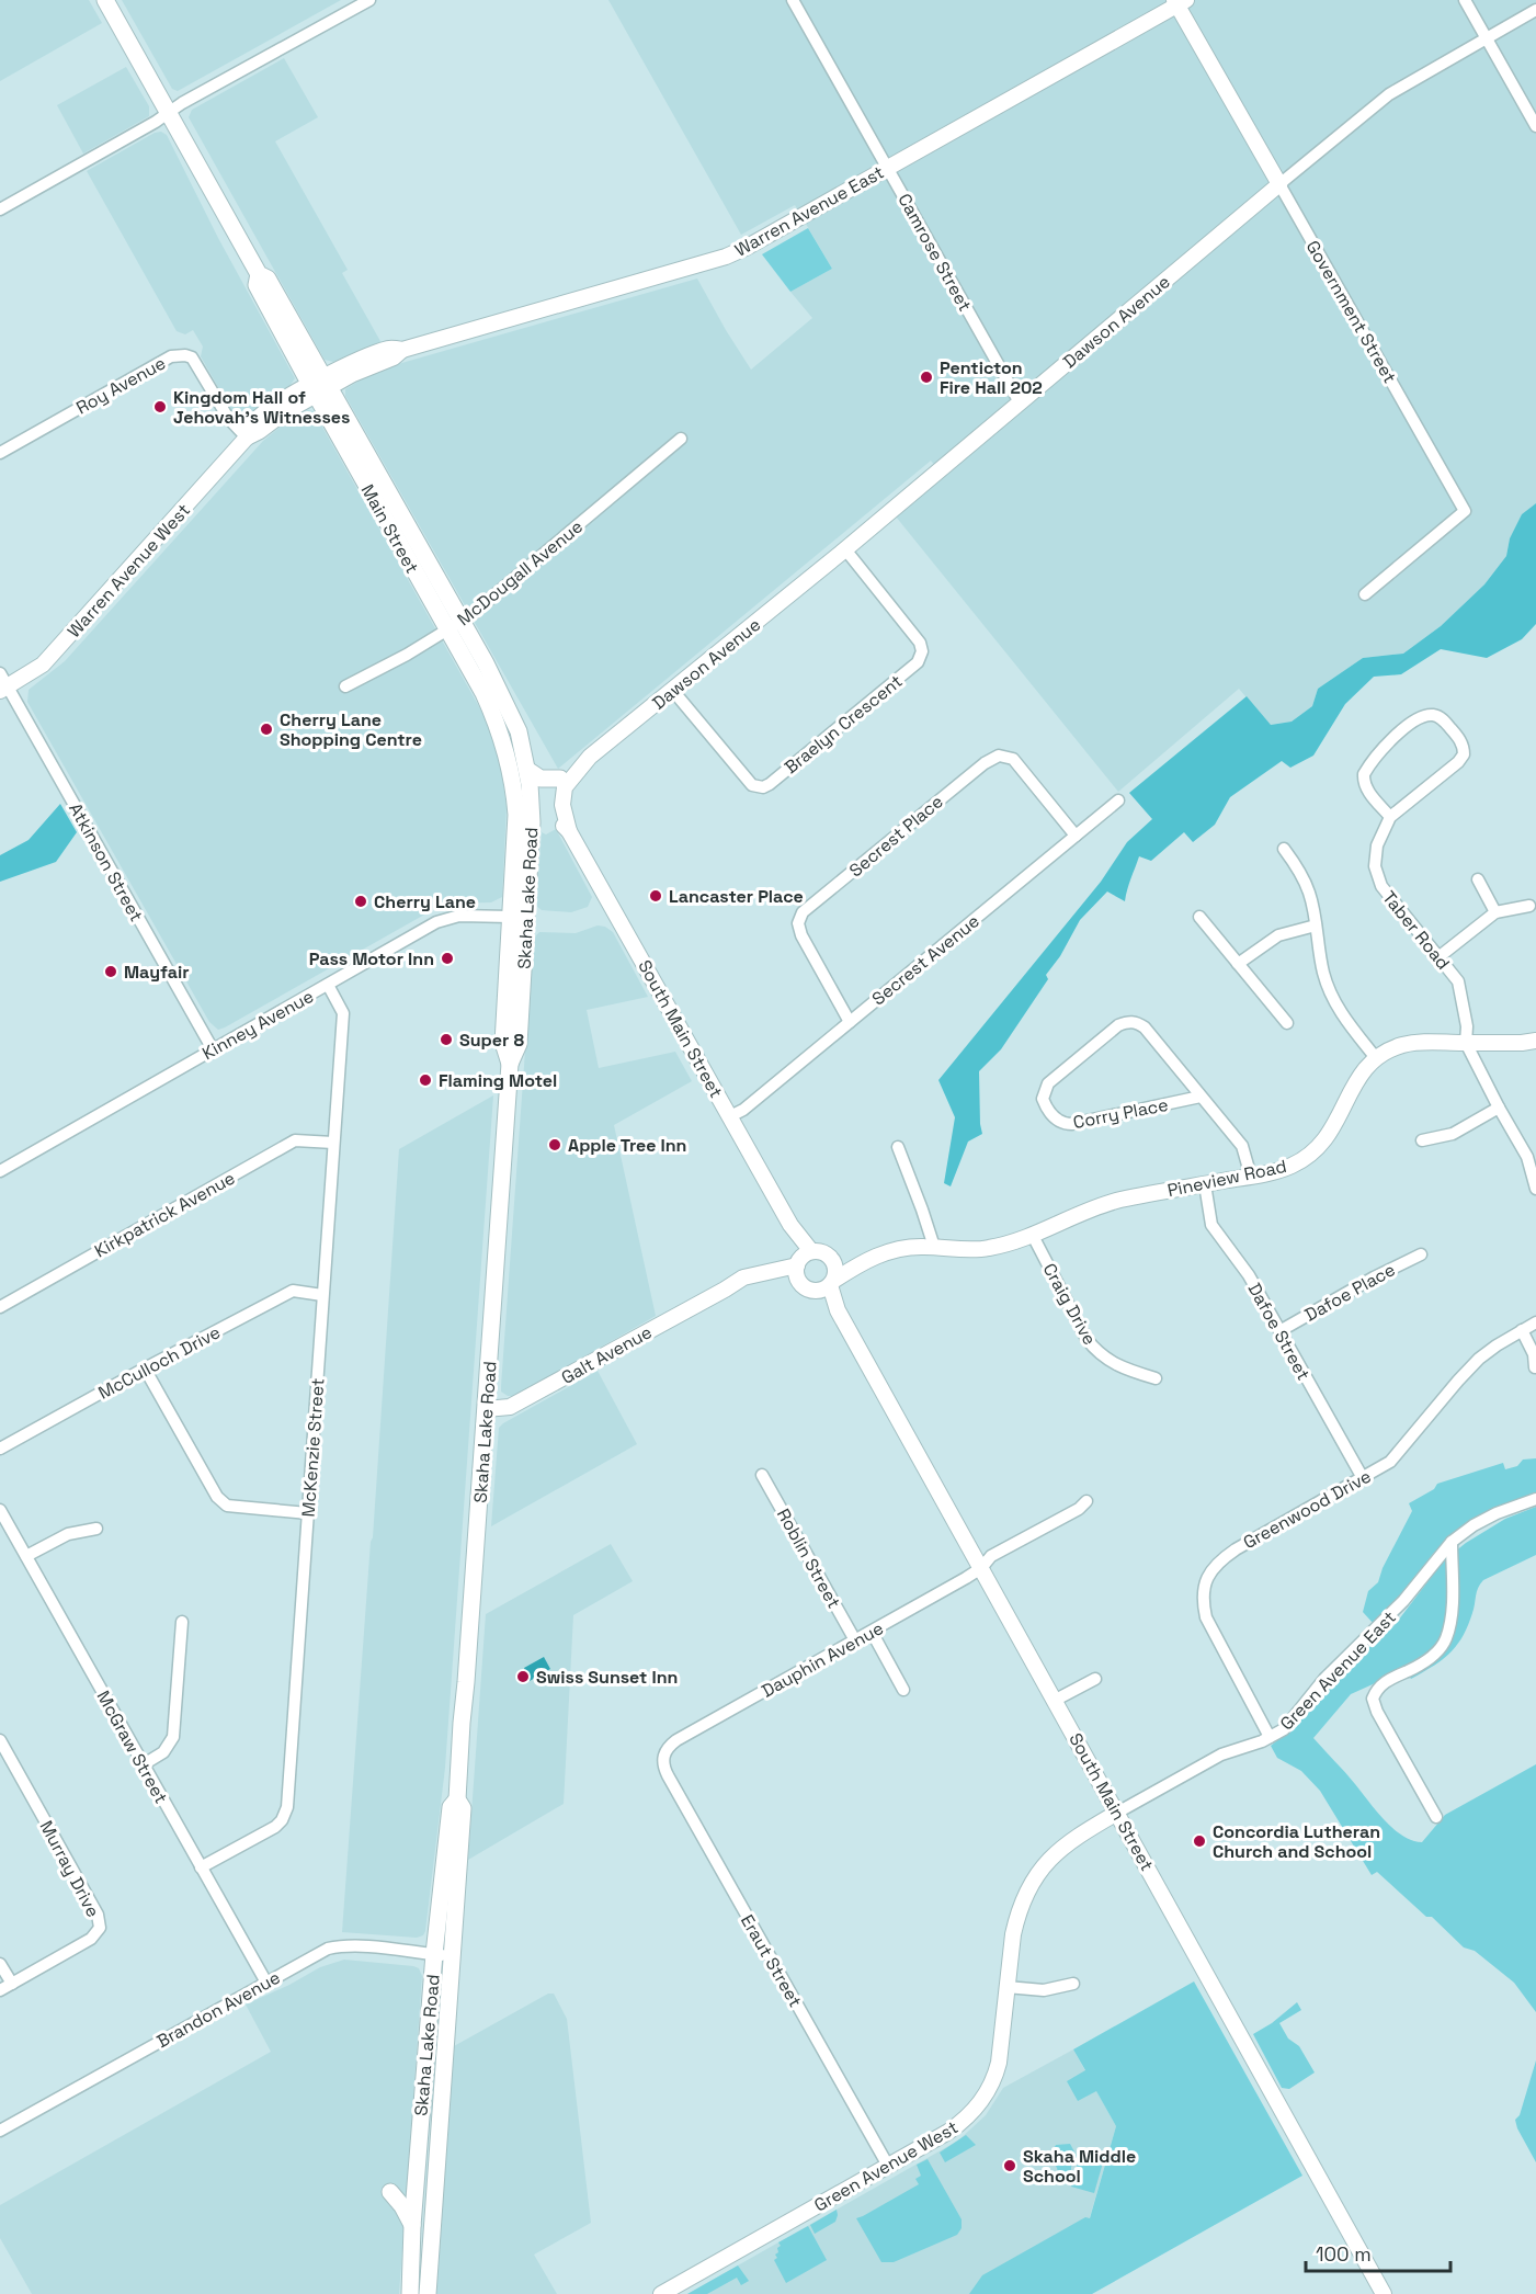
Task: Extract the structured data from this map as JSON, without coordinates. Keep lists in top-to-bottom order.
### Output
{
  "streets": {
    "main road": ["Main Street", "Skaha Lake Road"],
    "street": [
      "Warren Avenue East",
      "Camrose Street",
      "Government Street",
      "Dawson Avenue",
      "Roy Avenue",
      "Warren Avenue West",
      "McDougall Avenue",
      "Braelyn Crescent",
      "Secrest Place",
      "Atkinson Street",
      "Taber Road",
      "Secrest Avenue",
      "Kinney Avenue",
      "South Main Street",
      "Corry Place",
      "Pineview Road",
      "Kirkpatrick Avenue",
      "Dafoe Place",
      "Craig Drive",
      "Dafoe Street",
      "Galt Avenue",
      "McCulloch Drive",
      "McKenzie Street",
      "Greenwood Drive",
      "Roblin Street",
      "Dauphin Avenue",
      "Green Avenue East",
      "McGraw Street",
      "Murray Drive",
      "Eraut Street",
      "Brandon Avenue",
      "Green Avenue West"
    ]
  },
  "crossings": [
    ["Warren Avenue East", "Camrose Street"],
    ["Warren Avenue East", "Government Street"],
    ["Warren Avenue East", "Main Street"],
    ["Warren Avenue East", "Warren Avenue West"],
    ["Camrose Street", "Dawson Avenue"],
    ["Government Street", "Dawson Avenue"],
    ["Dawson Avenue", "Braelyn Crescent"],
    ["Dawson Avenue", "South Main Street"],
    ["Roy Avenue", "Warren Avenue West"],
    ["Main Street", "Warren Avenue West"],
    ["Main Street", "McDougall Avenue"],
    ["Main Street", "Skaha Lake Road"],
    ["Warren Avenue West", "Atkinson Street"],
    ["Secrest Place", "Secrest Avenue"],
    ["Atkinson Street", "Kinney Avenue"],
    ["Skaha Lake Road", "Kinney Avenue"],
    ["Skaha Lake Road", "Galt Avenue"],
    ["Skaha Lake Road", "Brandon Avenue"],
    ["Taber Road", "Pineview Road"],
    ["Secrest Avenue", "South Main Street"],
    ["Kinney Avenue", "McKenzie Street"],
    ["South Main Street", "Pineview Road"],
    ["South Main Street", "Galt Avenue"],
    ["South Main Street", "Dauphin Avenue"],
    ["South Main Street", "Green Avenue East"],
    ["South Main Street", "Green Avenue West"],
    ["Corry Place", "Pineview Road"],
    ["Pineview Road", "Craig Drive"],
    ["Pineview Road", "Dafoe Street"],
    ["Pineview Road", "Galt Avenue"],
    ["Kirkpatrick Avenue", "McKenzie Street"],
    ["Dafoe Place", "Dafoe Street"],
    ["Dafoe Street", "Greenwood Drive"],
    ["McCulloch Drive", "McKenzie Street"],
    ["McKenzie Street", "McGraw Street"],
    ["Greenwood Drive", "Green Avenue East"],
    ["Roblin Street", "Dauphin Avenue"],
    ["Dauphin Avenue", "Eraut Street"],
    ["Green Avenue East", "Green Avenue West"],
    ["McGraw Street", "Brandon Avenue"],
    ["Eraut Street", "Green Avenue West"]
  ],
  "places": [
    "Penticton Fire Hall 202",
    "Kingdom Hall of Jehovah's Witnesses",
    "Cherry Lane Shopping Centre",
    "Lancaster Place",
    "Cherry Lane",
    "Pass Motor Inn",
    "Mayfair",
    "Super 8",
    "Flaming Motel",
    "Apple Tree Inn",
    "Swiss Sunset Inn",
    "Concordia Lutheran Church and School",
    "Skaha Middle School"
  ],
  "scale_bar": "100 m"
}
